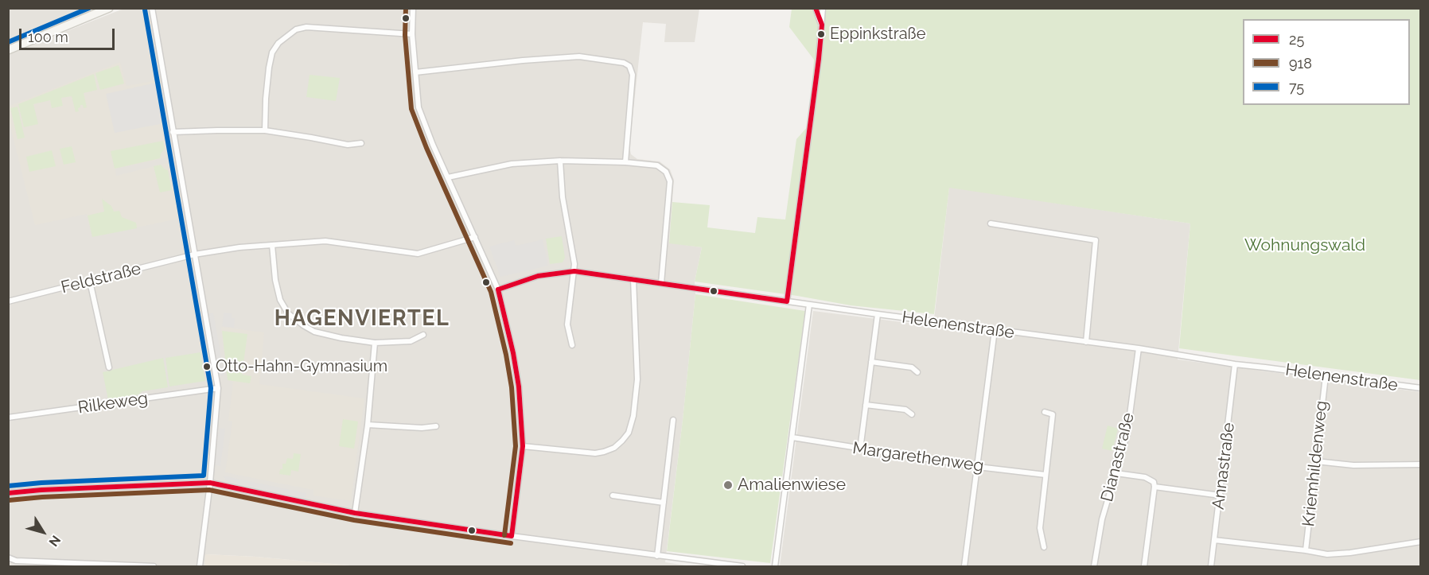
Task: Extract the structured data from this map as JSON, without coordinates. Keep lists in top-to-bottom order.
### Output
{
  "streets": {
    "street": [
      "Feldstraße",
      "Helenenstraße",
      "Rilkeweg",
      "Margarethenweg",
      "Dianastraße",
      "Kriemhildenweg",
      "Annastraße"
    ]
  },
  "crossings": [
    ["Helenenstraße", "Dianastraße"],
    ["Helenenstraße", "Kriemhildenweg"],
    ["Helenenstraße", "Annastraße"]
  ],
  "districts": ["HAGENVIERTEL"],
  "parks": ["Wohnungswald"],
  "places": ["Eppinkstraße", "Otto-Hahn-Gymnasium", "Amalienwiese"],
  "lines": ["transit line 25", "transit line 918", "transit line 75"],
  "legend": ["25", "918", "75"],
  "scale_bar": "100 m",
  "north": "bottom right"
}
